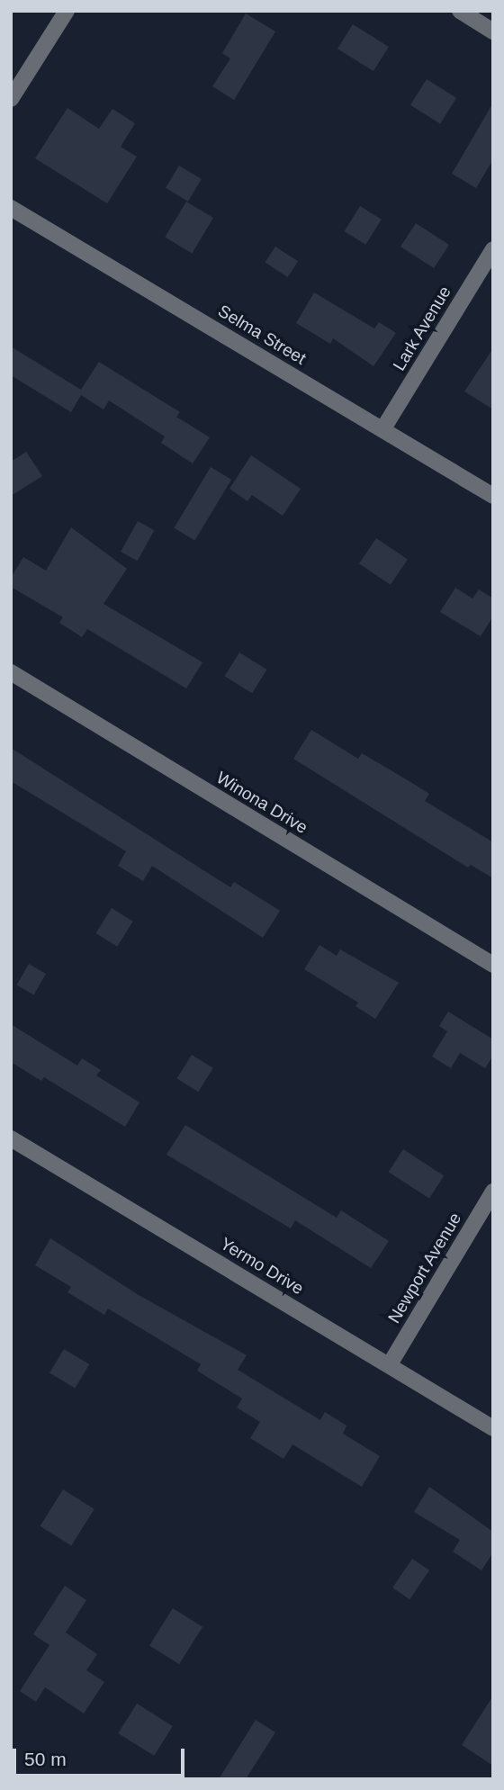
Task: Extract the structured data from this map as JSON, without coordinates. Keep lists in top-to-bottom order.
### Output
{
  "streets": {
    "street": [
      "Lark Avenue",
      "Selma Street",
      "Winona Drive",
      "Yermo Drive",
      "Newport Avenue"
    ]
  },
  "crossings": [
    ["Lark Avenue", "Selma Street"],
    ["Yermo Drive", "Newport Avenue"]
  ],
  "scale_bar": "50 m"
}
